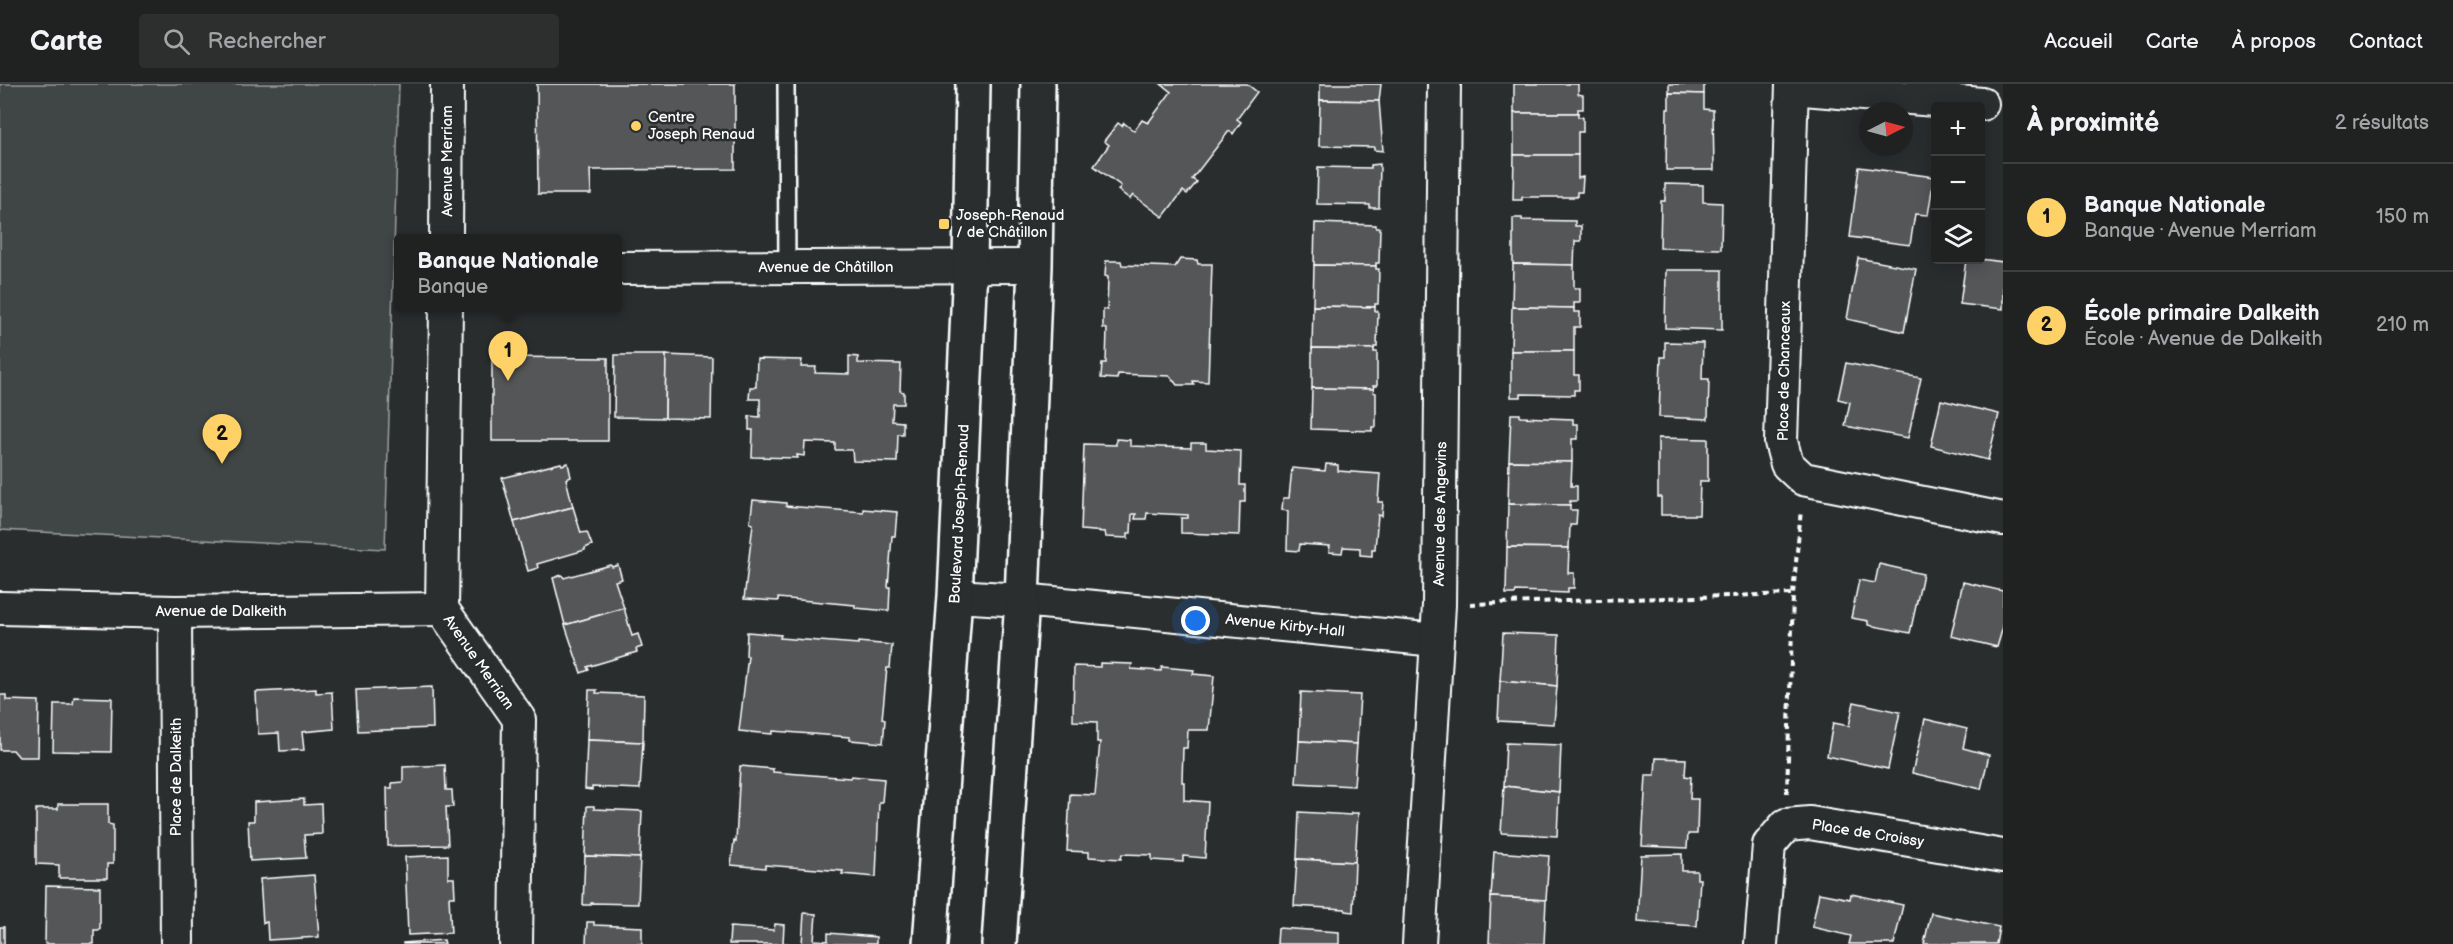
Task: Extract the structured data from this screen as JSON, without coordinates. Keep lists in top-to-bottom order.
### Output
{
  "streets": {
    "street": [
      "Avenue Merriam",
      "Avenue de Châtillon",
      "Place de Chanceaux",
      "Boulevard Joseph-Renaud",
      "Avenue des Angevins",
      "Avenue de Dalkeith",
      "Avenue Kirby-Hall",
      "Place de Dalkeith",
      "Place de Croissy"
    ]
  },
  "crossings": [
    ["Avenue Merriam", "Avenue de Dalkeith"],
    ["Avenue de Châtillon", "Boulevard Joseph-Renaud"],
    ["Boulevard Joseph-Renaud", "Avenue Kirby-Hall"],
    ["Avenue des Angevins", "Avenue Kirby-Hall"],
    ["Avenue de Dalkeith", "Place de Dalkeith"]
  ],
  "places": {
    "other": ["Centre Joseph Renaud"],
    "transit": ["Joseph-Renaud / de Châtillon"]
  },
  "north": "right",
  "page": {
    "header": "Carte",
    "search": "Rechercher",
    "nav": [
      "Accueil",
      "Carte",
      "À propos",
      "Contact"
    ],
    "heading": ["À proximité", "2 résultats"],
    "map_buttons": ["+", "−"],
    "list": [
      {
        "mark": "1",
        "name": "Banque Nationale",
        "note": "Banque · Avenue Merriam",
        "value": "150 m"
      },
      {
        "mark": "2",
        "name": "École primaire Dalkeith",
        "note": "École · Avenue de Dalkeith",
        "value": "210 m"
      }
    ],
    "popup": ["Banque Nationale", "Banque"],
    "pins": ["1", "2"]
  }
}
